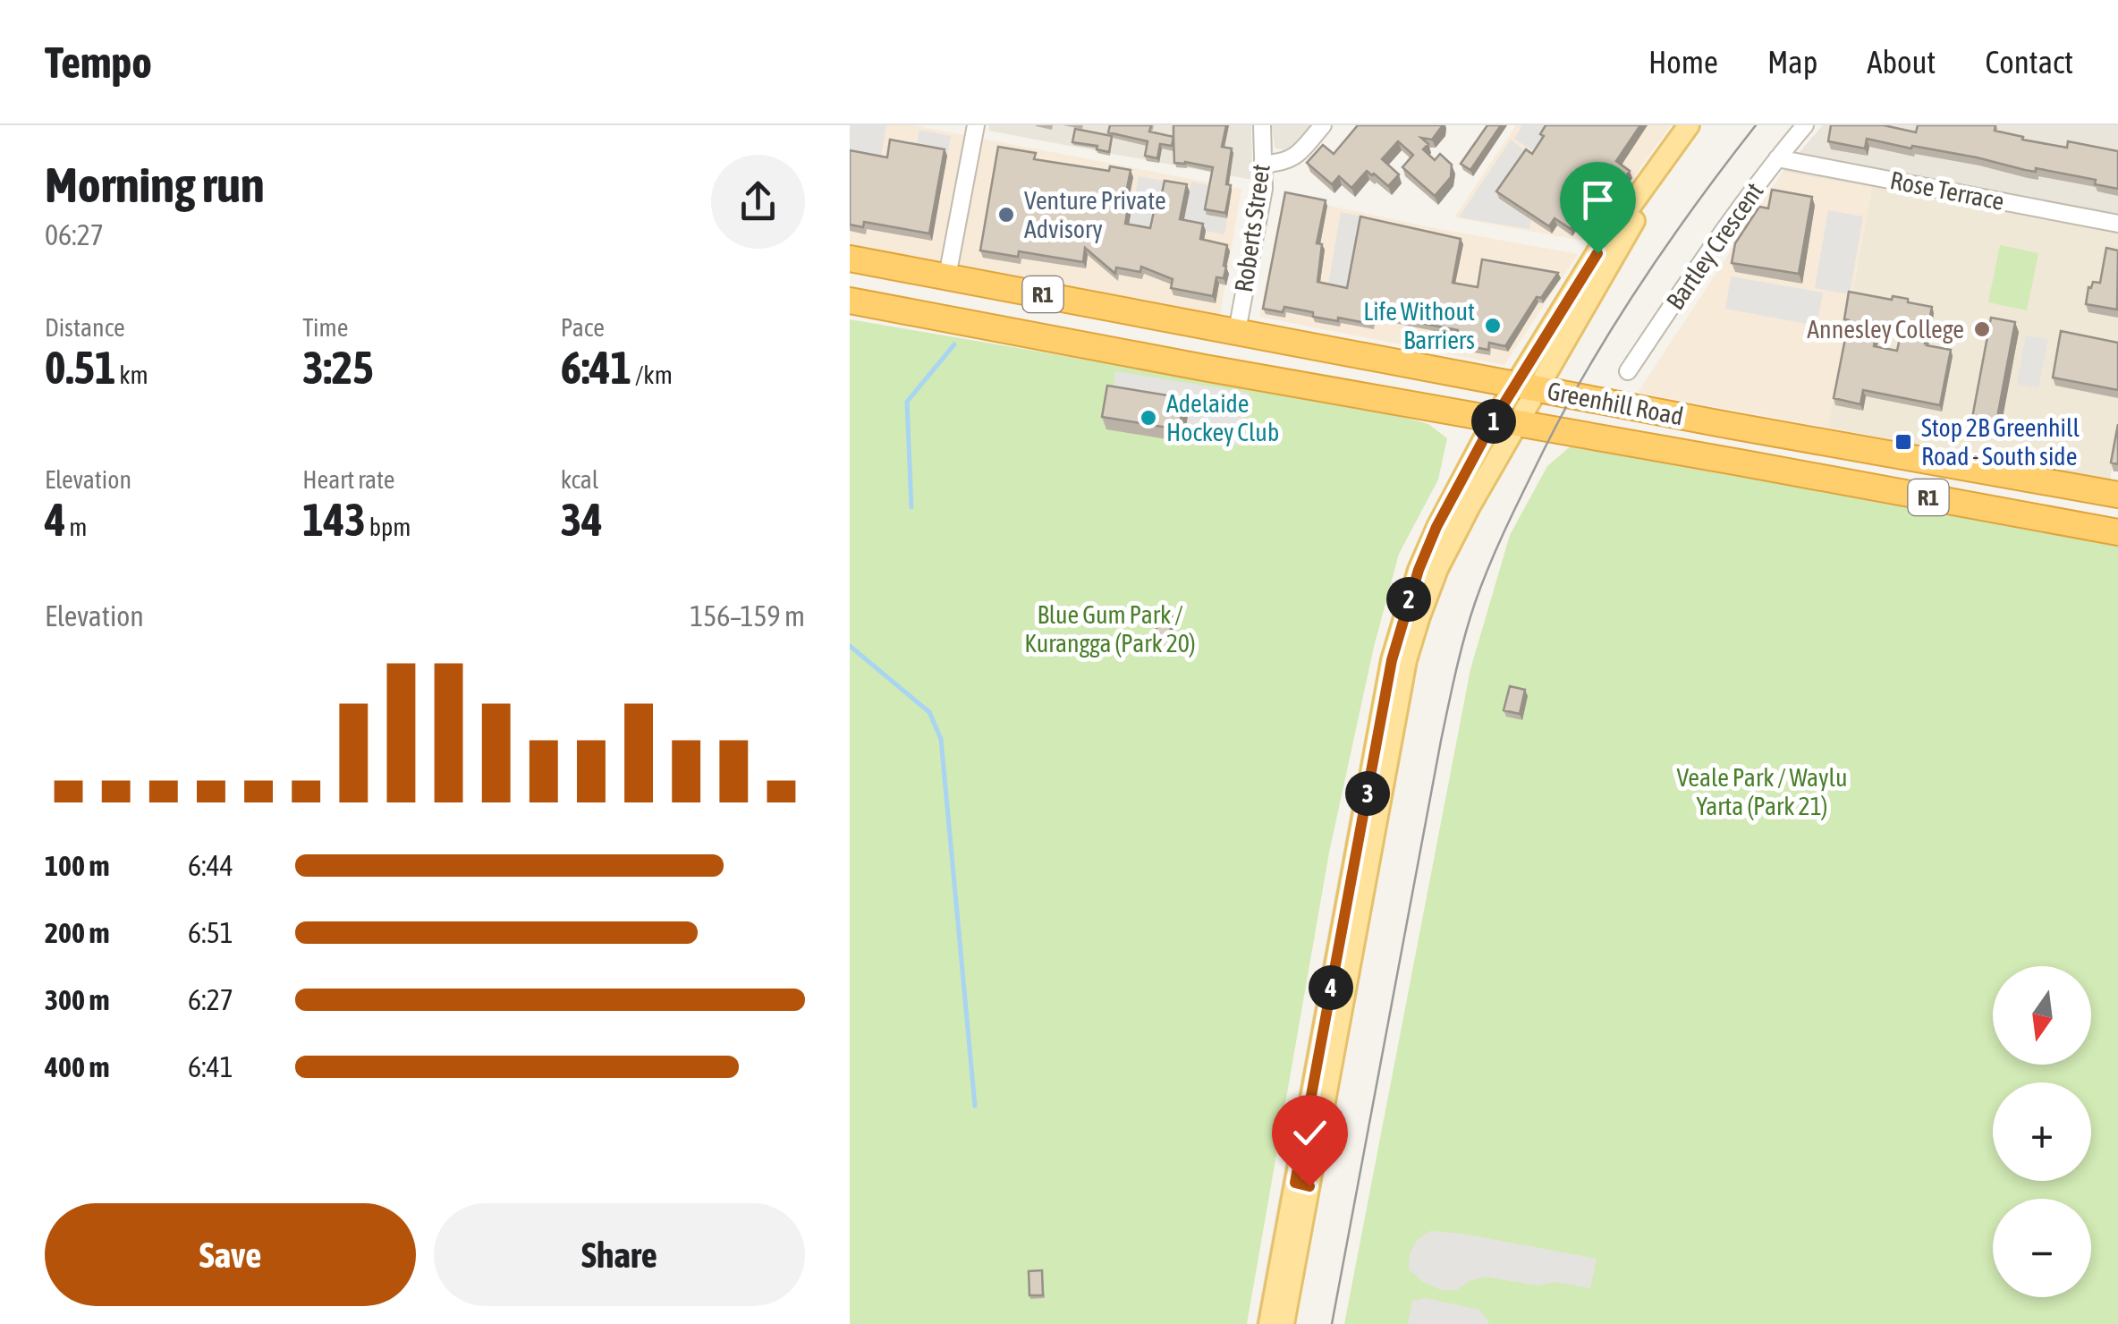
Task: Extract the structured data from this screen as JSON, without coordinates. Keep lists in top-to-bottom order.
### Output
{
  "streets": {
    "highway": ["R1", "Greenhill Road"],
    "street": ["Rose Terrace", "Roberts Street", "Bartley Crescent"]
  },
  "crossings": [
    ["Rose Terrace", "Bartley Crescent"],
    ["Roberts Street", "Greenhill Road"]
  ],
  "parks": ["Blue Gum Park / Kurangga (Park 20)", "Veale Park / Waylu Yarta (Park 21)"],
  "places": {
    "other": [
      "Venture Private Advisory",
      "Life Without Barriers",
      "Annesley College",
      "Adelaide Hockey Club"
    ],
    "transit": ["Stop 2B Greenhill Road - South side"]
  },
  "north": "bottom",
  "page": {
    "header": "Tempo",
    "nav": [
      "Home",
      "Map",
      "About",
      "Contact"
    ],
    "heading": ["Morning run", "06:27"],
    "stats": [
      ["Distance", "0.51 km"],
      ["Time", "3:25"],
      ["Pace", "6:41 /km"],
      ["Elevation", "4 m"],
      ["Heart rate", "143 bpm"],
      ["kcal", "34"]
    ],
    "pins": [
      "1",
      "2",
      "3",
      "4"
    ],
    "chart": ["Elevation", "156–159 m"],
    "list": [
      {
        "name": "100 m",
        "note": "6:44"
      },
      {
        "name": "200 m",
        "note": "6:51"
      },
      {
        "name": "300 m",
        "note": "6:27"
      },
      {
        "name": "400 m",
        "note": "6:41"
      }
    ],
    "map_buttons": ["+", "−"],
    "buttons": ["Save", "Share"]
  }
}
